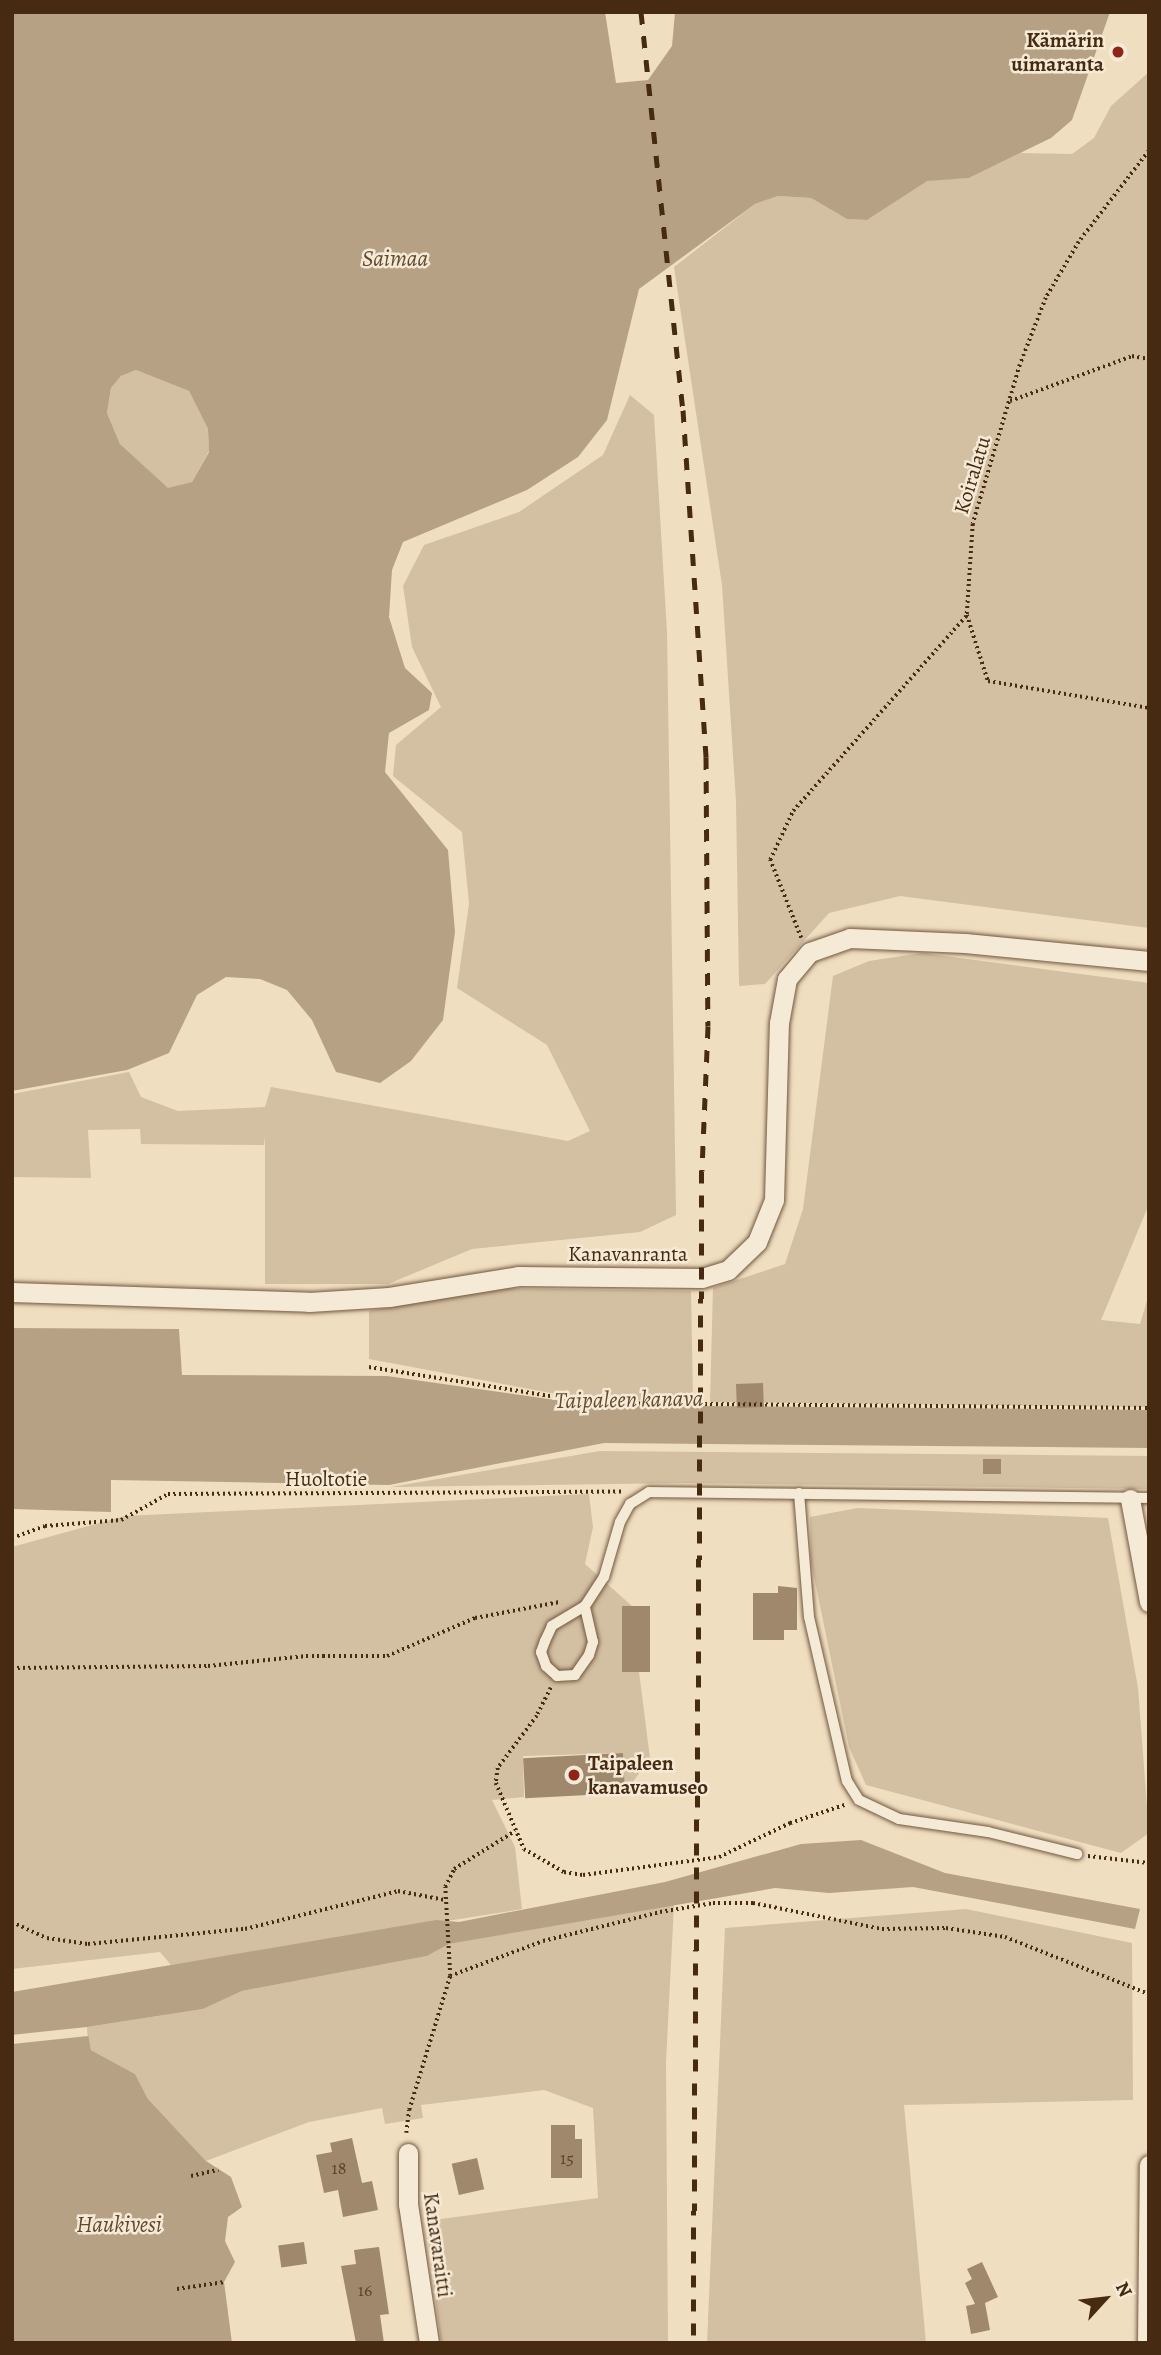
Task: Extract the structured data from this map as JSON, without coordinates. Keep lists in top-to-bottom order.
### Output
{
  "streets": {
    "street": ["Kanavanranta", "Kanavaraitti"],
    "path": ["Koiralatu", "Huoltotie"]
  },
  "water": ["Saimaa", "Taipaleen kanava", "Haukivesi"],
  "places": ["Kämärin uimaranta", "Taipaleen kanavamuseo"],
  "house_numbers": ["15", "18", "16"],
  "north": "top right"
}
